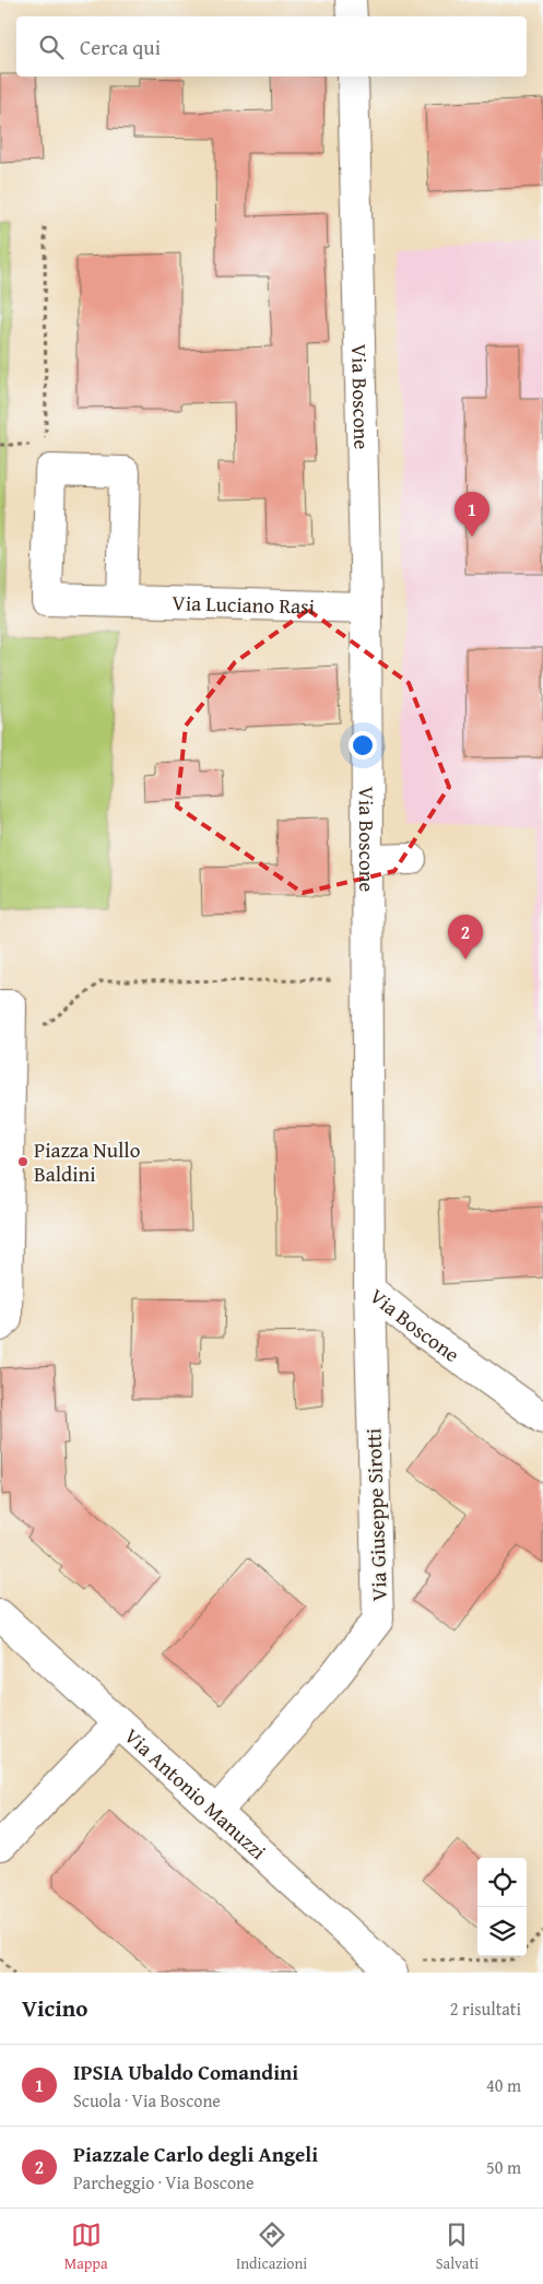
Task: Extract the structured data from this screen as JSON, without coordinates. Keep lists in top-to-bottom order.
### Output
{
  "streets": {
    "street": [
      "Via Boscone",
      "Via Luciano Rasi",
      "Via Giuseppe Sirotti",
      "Via Antonio Manuzzi"
    ]
  },
  "crossings": [
    ["Via Boscone", "Via Luciano Rasi"],
    ["Via Boscone", "Via Giuseppe Sirotti"],
    ["Via Giuseppe Sirotti", "Via Antonio Manuzzi"]
  ],
  "places": ["Piazza Nullo Baldini"],
  "page": {
    "search": "Cerca qui",
    "pins": ["1", "2"],
    "heading": ["Vicino", "2 risultati"],
    "list": [
      {
        "mark": "1",
        "name": "IPSIA Ubaldo Comandini",
        "note": "Scuola · Via Boscone",
        "value": "40 m"
      },
      {
        "mark": "2",
        "name": "Piazzale Carlo degli Angeli",
        "note": "Parcheggio · Via Boscone",
        "value": "50 m"
      }
    ],
    "nav": ["Mappa", "Indicazioni", "Salvati"]
  }
}
